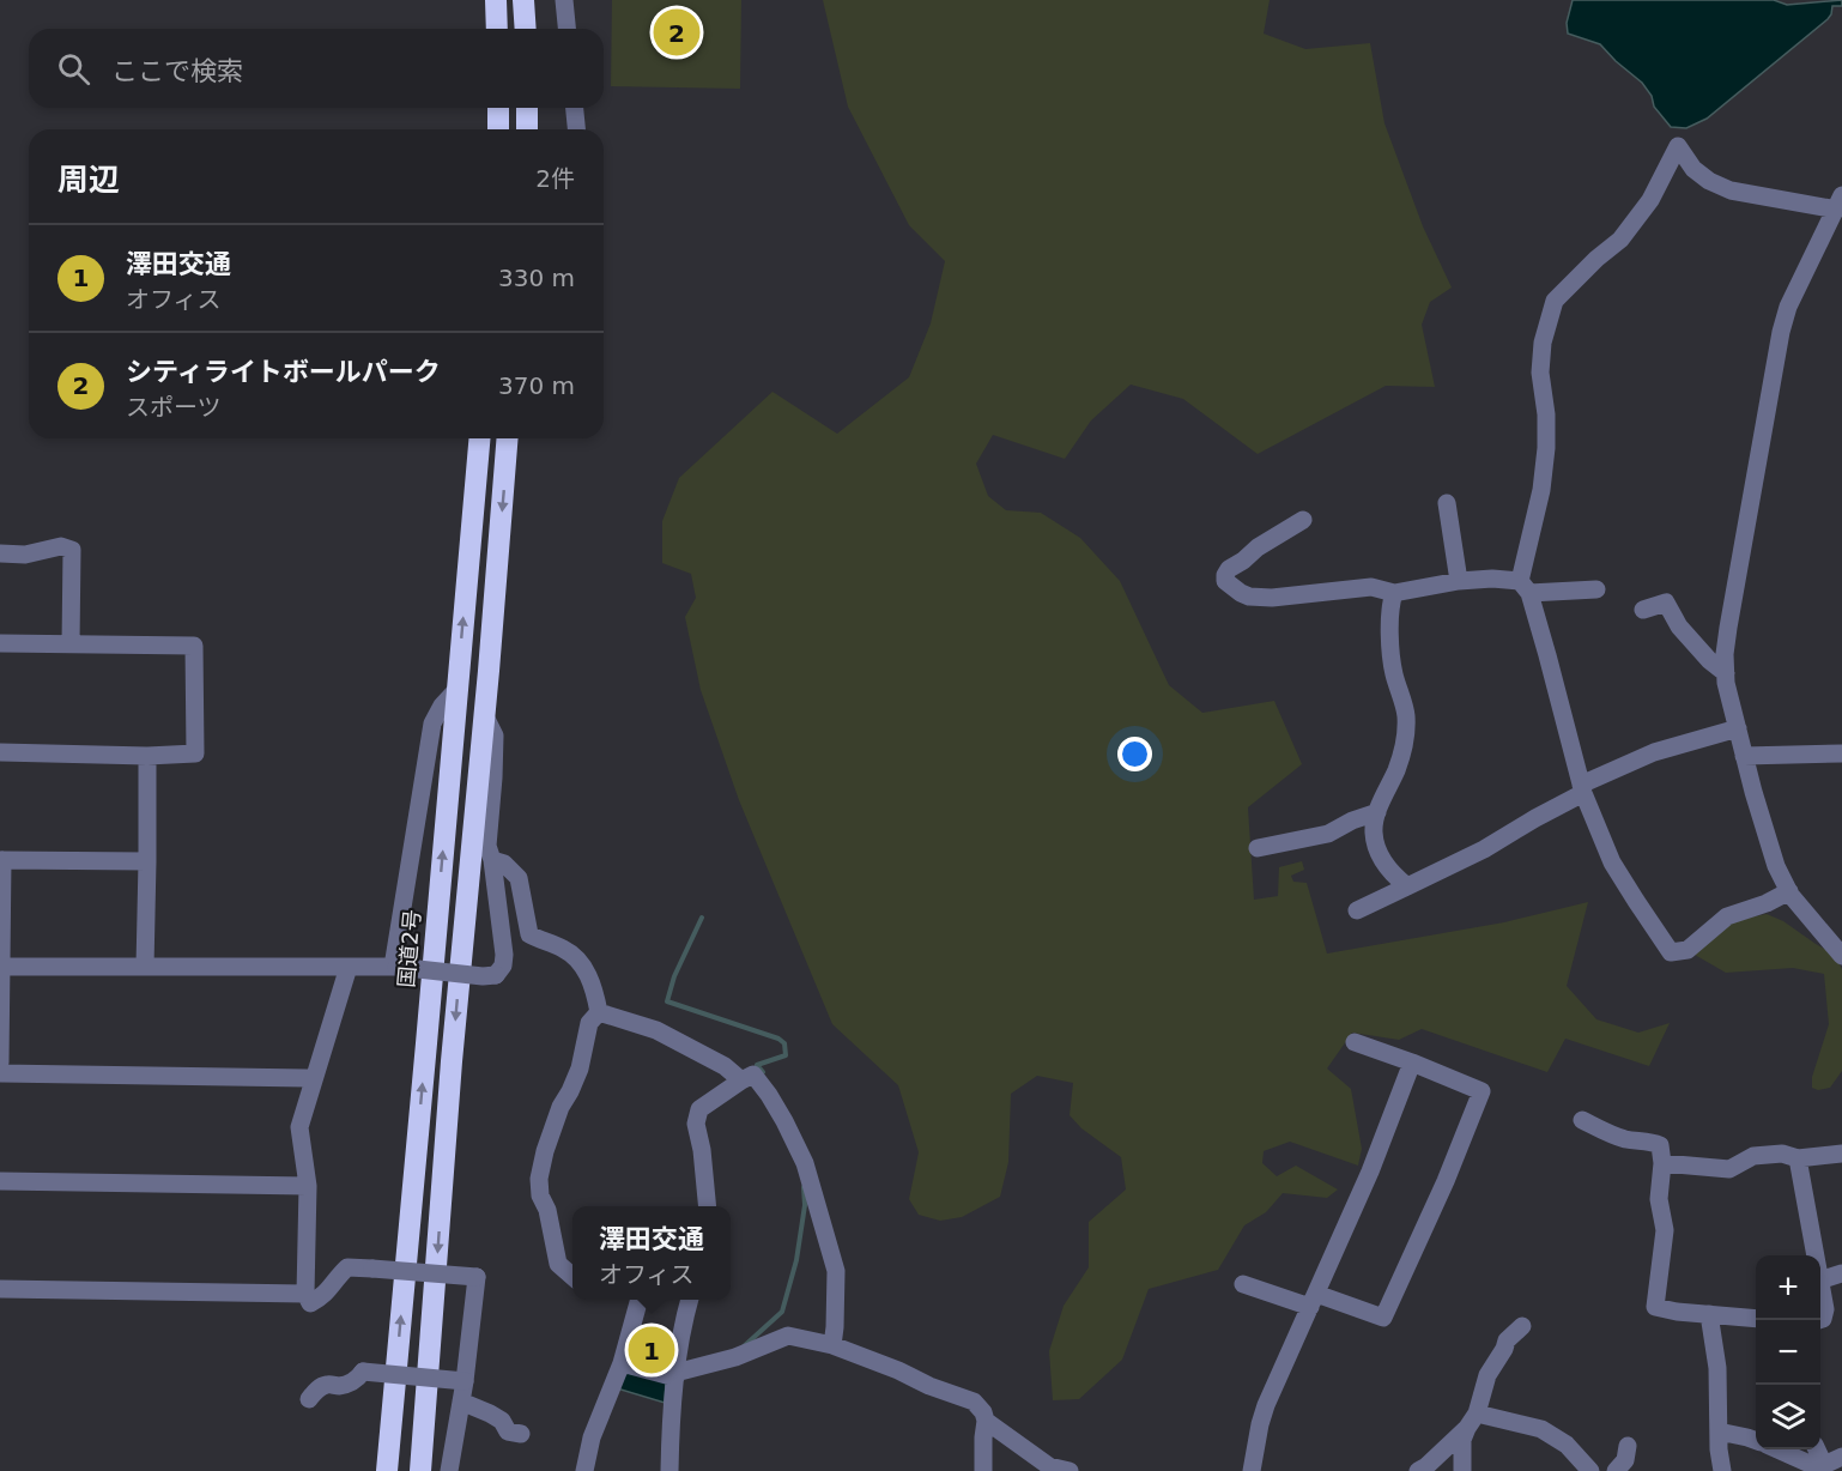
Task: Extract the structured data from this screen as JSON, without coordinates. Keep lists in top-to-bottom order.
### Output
{
  "streets": {
    "highway": ["国道2号"]
  },
  "page": {
    "pins": ["2", "1"],
    "search": "ここで検索",
    "heading": ["周辺", "2件"],
    "list": [
      {
        "mark": "1",
        "name": "澤田交通",
        "note": "オフィス",
        "value": "330 m"
      },
      {
        "mark": "2",
        "name": "シティライトボールパーク",
        "note": "スポーツ",
        "value": "370 m"
      }
    ],
    "popup": ["澤田交通", "オフィス"],
    "map_buttons": ["+", "−"]
  }
}
